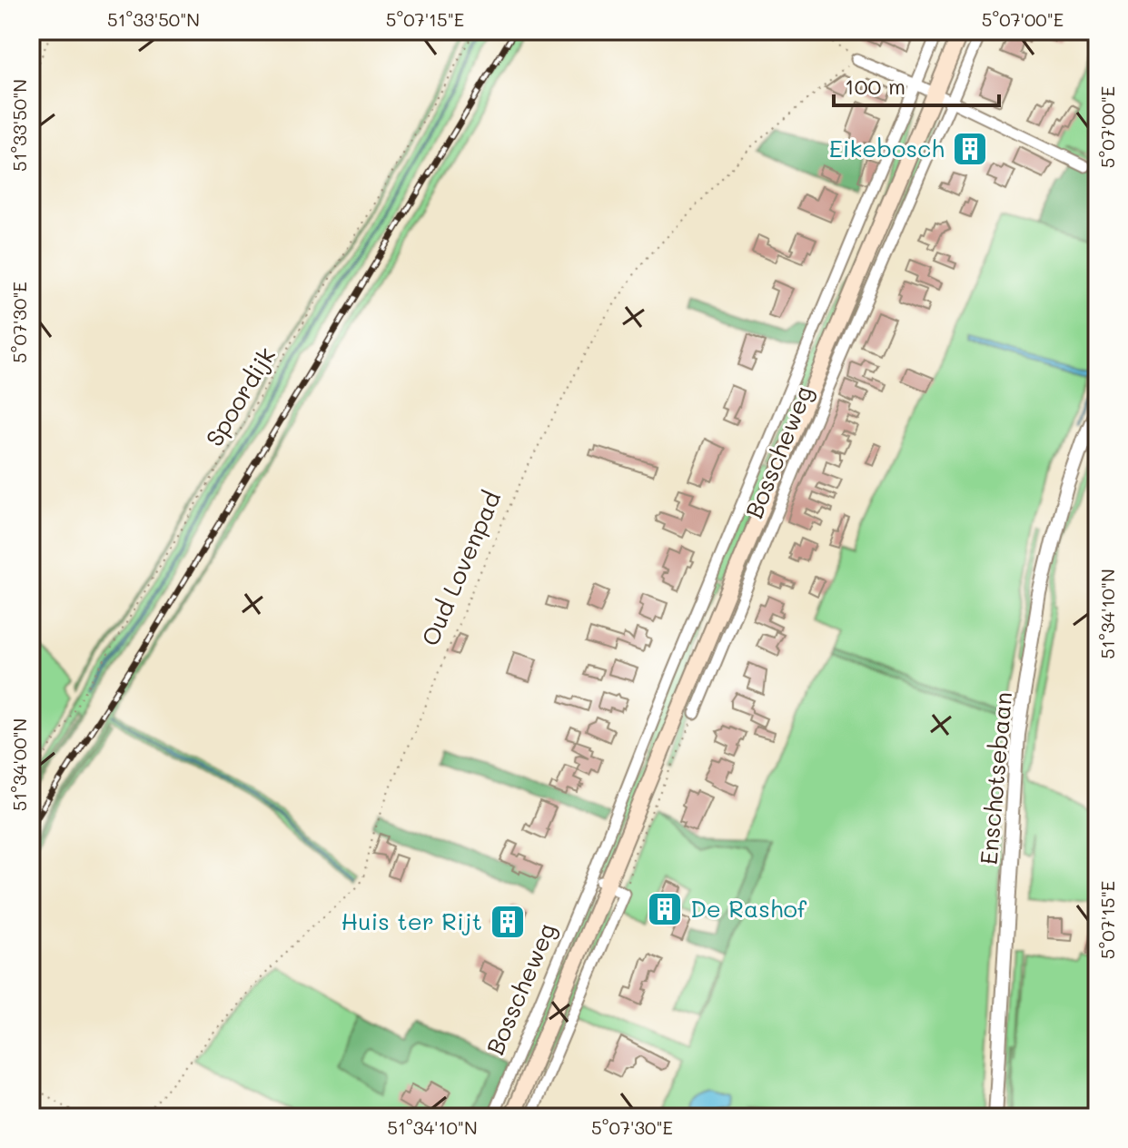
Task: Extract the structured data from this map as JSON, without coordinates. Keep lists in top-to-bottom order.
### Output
{
  "streets": {
    "main road": ["Bosscheweg"],
    "street": ["Enschotsebaan"],
    "path": ["Spoordijk", "Oud Lovenpad"]
  },
  "places": {
    "building": ["Eikebosch", "De Rashof", "Huis ter Rijt"]
  },
  "scale_bar": "100 m",
  "coordinates": [
    "51°33'50\"N",
    "5°07'15\"E",
    "5°07'00\"E",
    "5°07'30\"E",
    "51°34'10\"N",
    "51°34'00\"N"
  ]
}
